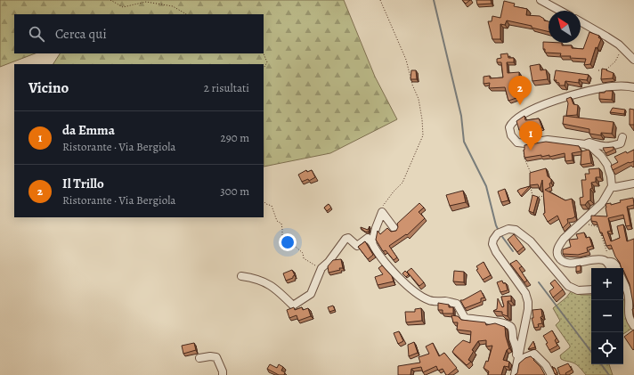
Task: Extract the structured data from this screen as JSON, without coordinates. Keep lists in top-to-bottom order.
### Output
{
  "north": "top left",
  "page": {
    "search": "Cerca qui",
    "heading": ["Vicino", "2 risultati"],
    "pins": ["2", "1"],
    "list": [
      {
        "mark": "1",
        "name": "da Emma",
        "note": "Ristorante · Via Bergiola",
        "value": "290 m"
      },
      {
        "mark": "2",
        "name": "Il Trillo",
        "note": "Ristorante · Via Bergiola",
        "value": "300 m"
      }
    ],
    "map_buttons": ["+", "−"]
  }
}
